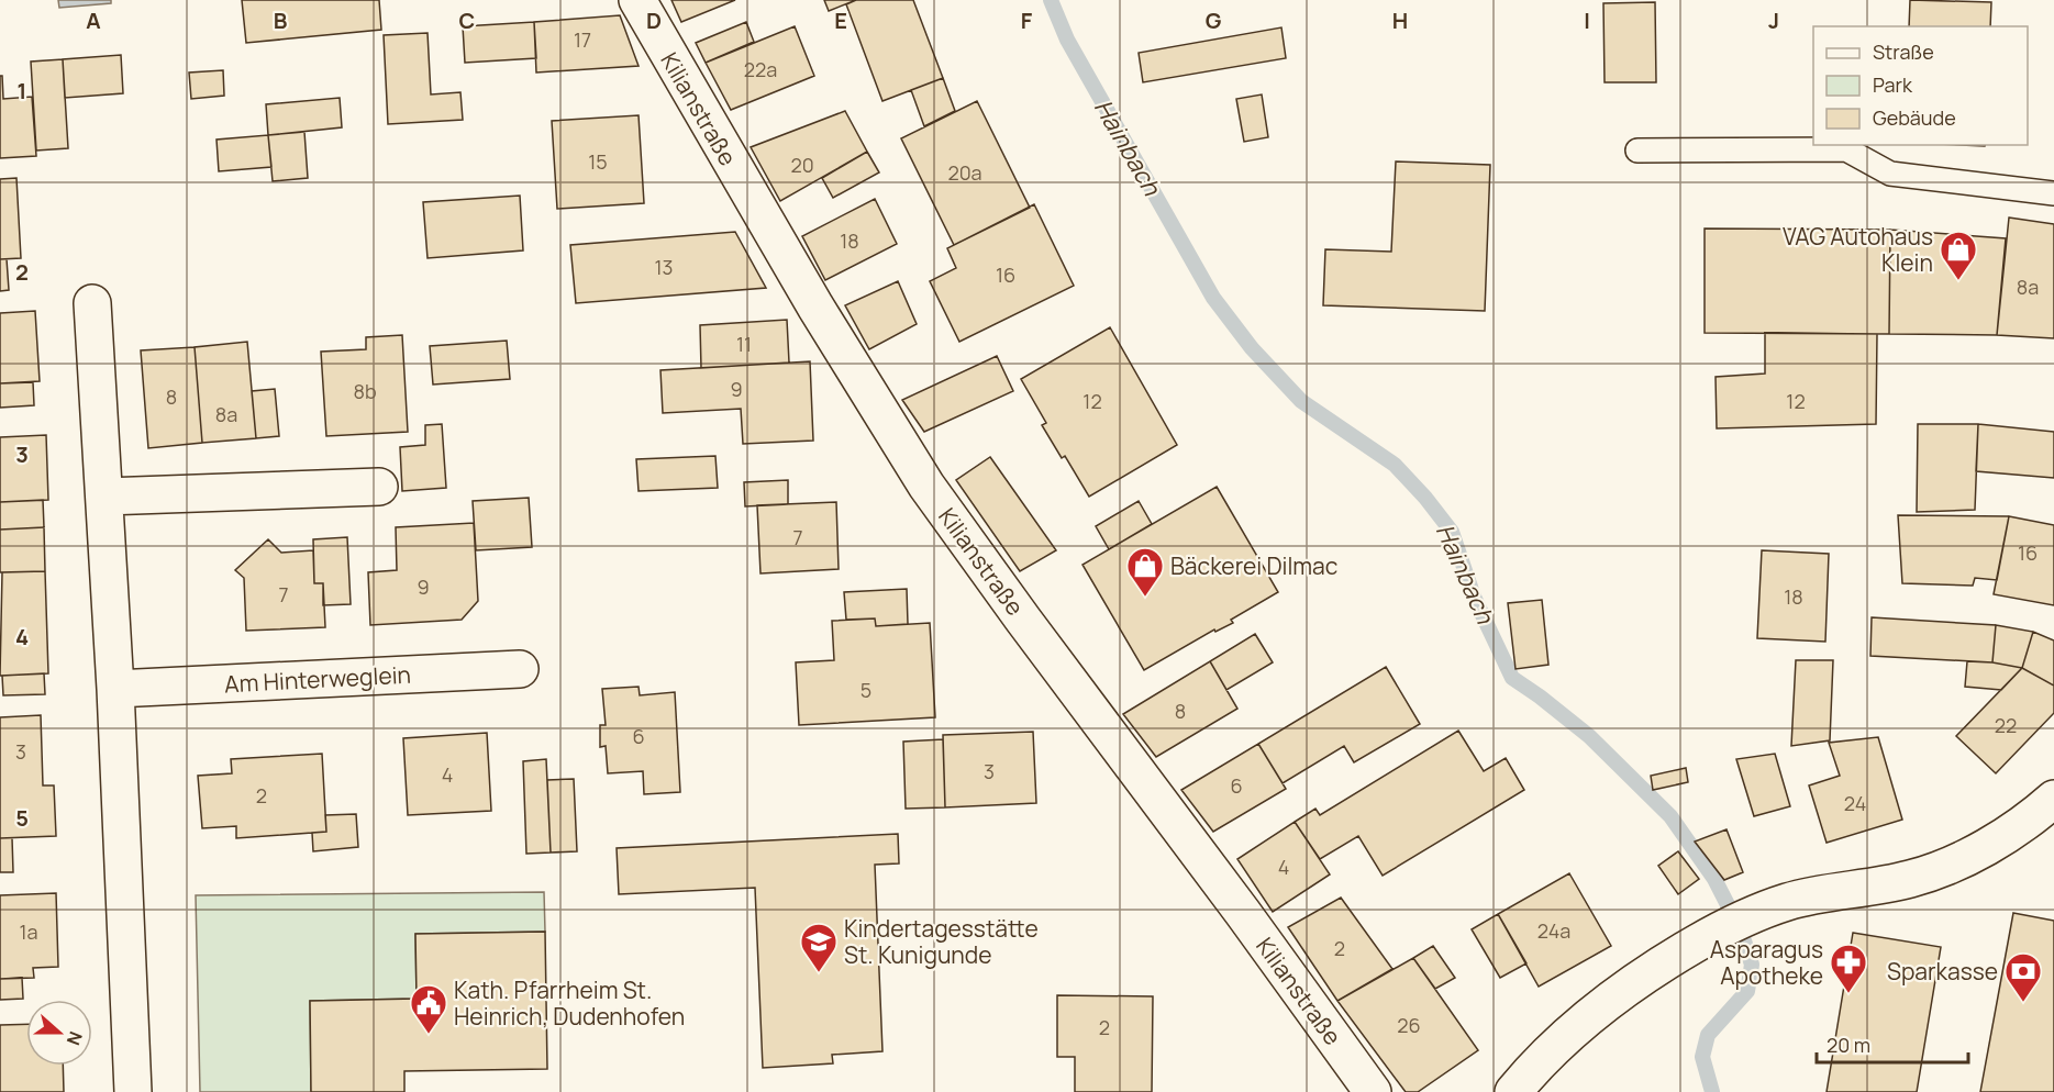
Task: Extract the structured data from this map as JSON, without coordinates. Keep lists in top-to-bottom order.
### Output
{
  "streets": {
    "street": ["Kilianstraße", "Am Hinterweglein"]
  },
  "water": ["Hainbach"],
  "places": {
    "shop": ["VAG Autohaus Klein", "Bäckerei Dilmac"],
    "school or university": ["Kindertagesstätte St. Kunigunde"],
    "pharmacy": ["Asparagus Apotheke"],
    "bank": ["Sparkasse"],
    "public building": ["Kath. Pfarrheim St. Heinrich, Dudenhofen"]
  },
  "house_numbers": [
    "17",
    "22a",
    "15",
    "20",
    "20a",
    "18",
    "13",
    "16",
    "8a",
    "11",
    "9",
    "8b",
    "8",
    "12",
    "12",
    "8a",
    "7",
    "16",
    "9",
    "7",
    "18",
    "5",
    "8",
    "22",
    "6",
    "3",
    "3",
    "4",
    "6",
    "2",
    "24",
    "4",
    "24a",
    "1a",
    "2",
    "26",
    "2"
  ],
  "legend": ["Straße", "Park", "Gebäude"],
  "scale_bar": "20 m",
  "north": "right",
  "grid": {
    "columns": [
      "A",
      "B",
      "C",
      "D",
      "E",
      "F",
      "G",
      "H",
      "I",
      "J"
    ],
    "rows": [
      "1",
      "2",
      "3",
      "4",
      "5"
    ]
  }
}
